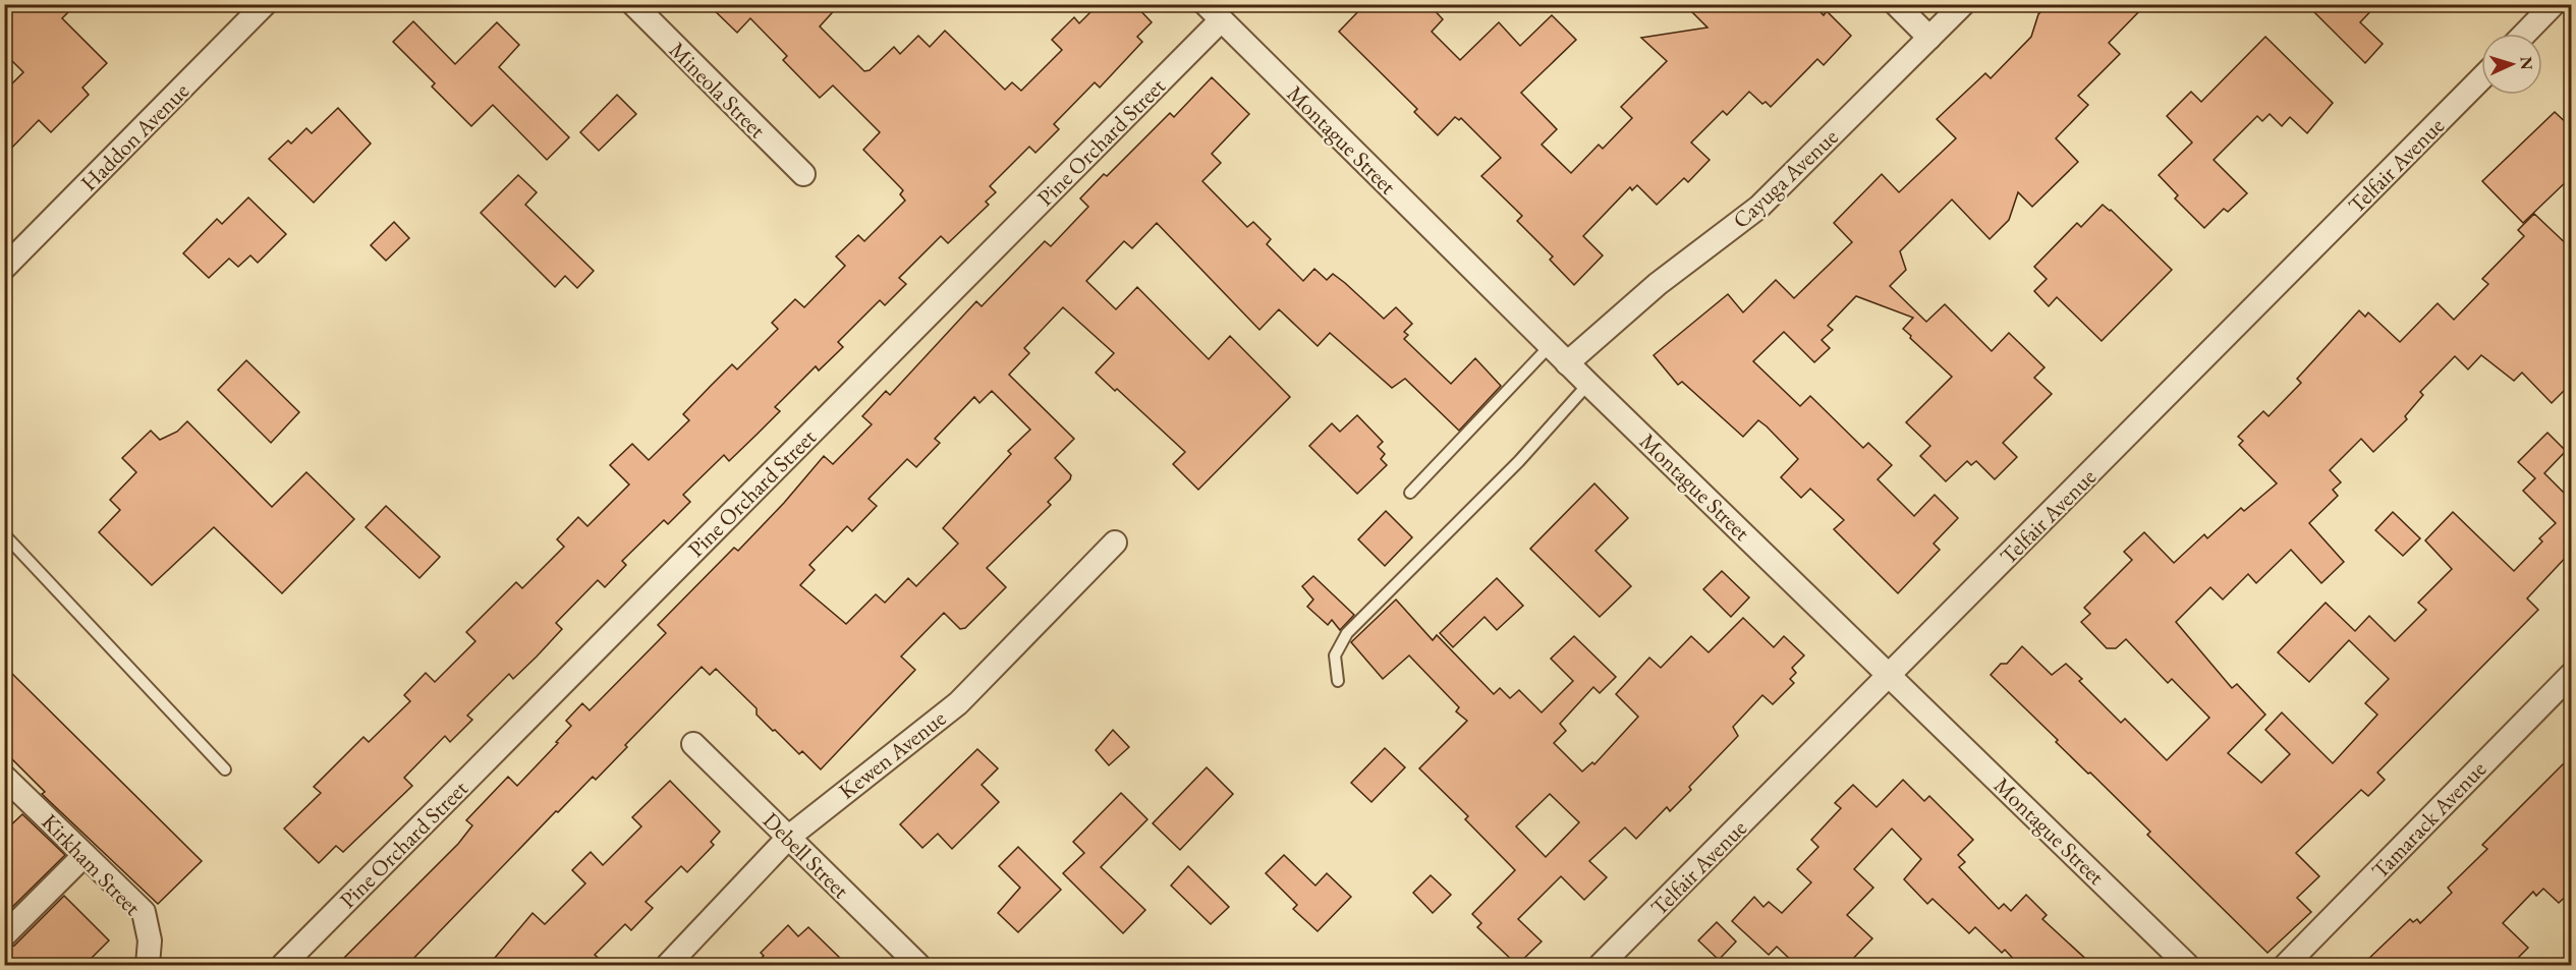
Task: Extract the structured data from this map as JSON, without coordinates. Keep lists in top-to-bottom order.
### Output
{
  "streets": {
    "street": [
      "Mineola Street",
      "Haddon Avenue",
      "Montague Street",
      "Pine Orchard Street",
      "Telfair Avenue",
      "Cayuga Avenue",
      "Kewen Avenue",
      "Tamarack Avenue",
      "Debell Street",
      "Kirkham Street"
    ]
  },
  "crossings": [
    ["Montague Street", "Pine Orchard Street"],
    ["Montague Street", "Telfair Avenue"],
    ["Montague Street", "Cayuga Avenue"],
    ["Kewen Avenue", "Debell Street"]
  ],
  "north": "right"
}
